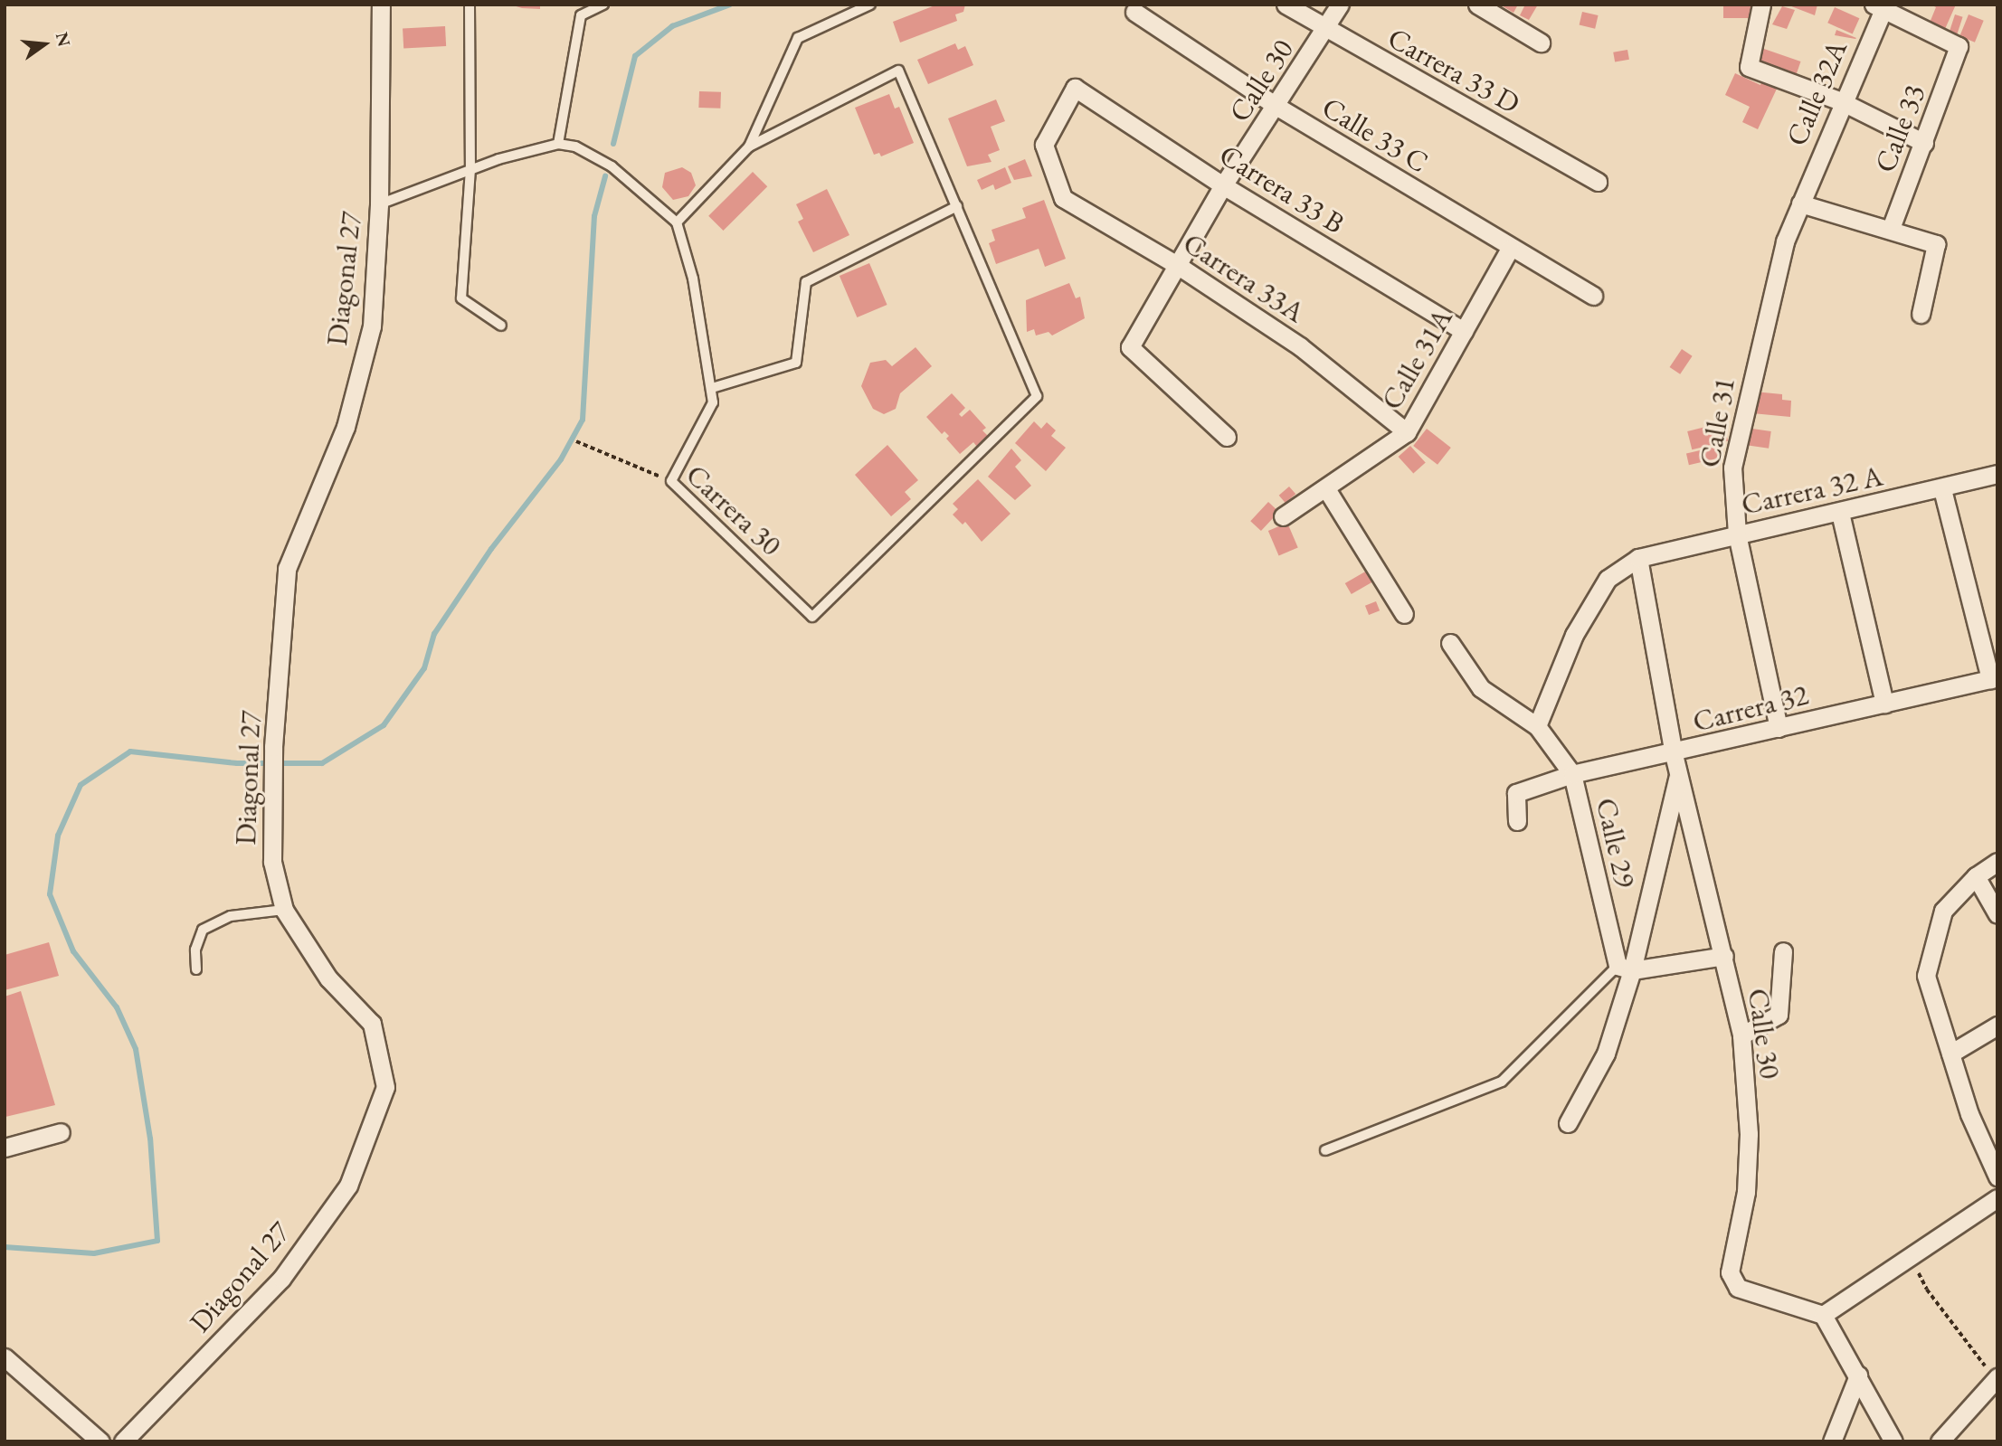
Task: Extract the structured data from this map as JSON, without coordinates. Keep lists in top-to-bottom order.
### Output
{
  "streets": {
    "street": [
      "Carrera 33 D",
      "Calle 30",
      "Calle 32A",
      "Calle 33",
      "Calle 33 C",
      "Carrera 33 B",
      "Carrera 33A",
      "Diagonal 27",
      "Calle 31A",
      "Calle 31",
      "Carrera 32 A",
      "Carrera 32",
      "Calle 29"
    ],
    "lane": ["Carrera 30"]
  },
  "crossings": [
    ["Carrera 33 D", "Calle 30"],
    ["Calle 30", "Calle 33 C"],
    ["Calle 30", "Carrera 33 B"],
    ["Calle 30", "Carrera 33A"],
    ["Calle 30", "Carrera 32 A"],
    ["Calle 30", "Carrera 32"],
    ["Calle 32A", "Calle 33"],
    ["Calle 32A", "Calle 31"],
    ["Calle 33 C", "Calle 31A"],
    ["Carrera 33 B", "Carrera 33A"],
    ["Carrera 33 B", "Calle 31A"],
    ["Carrera 33A", "Calle 31A"],
    ["Calle 31", "Carrera 32 A"],
    ["Calle 31", "Carrera 32"],
    ["Carrera 32", "Calle 29"]
  ],
  "north": "right"
}
